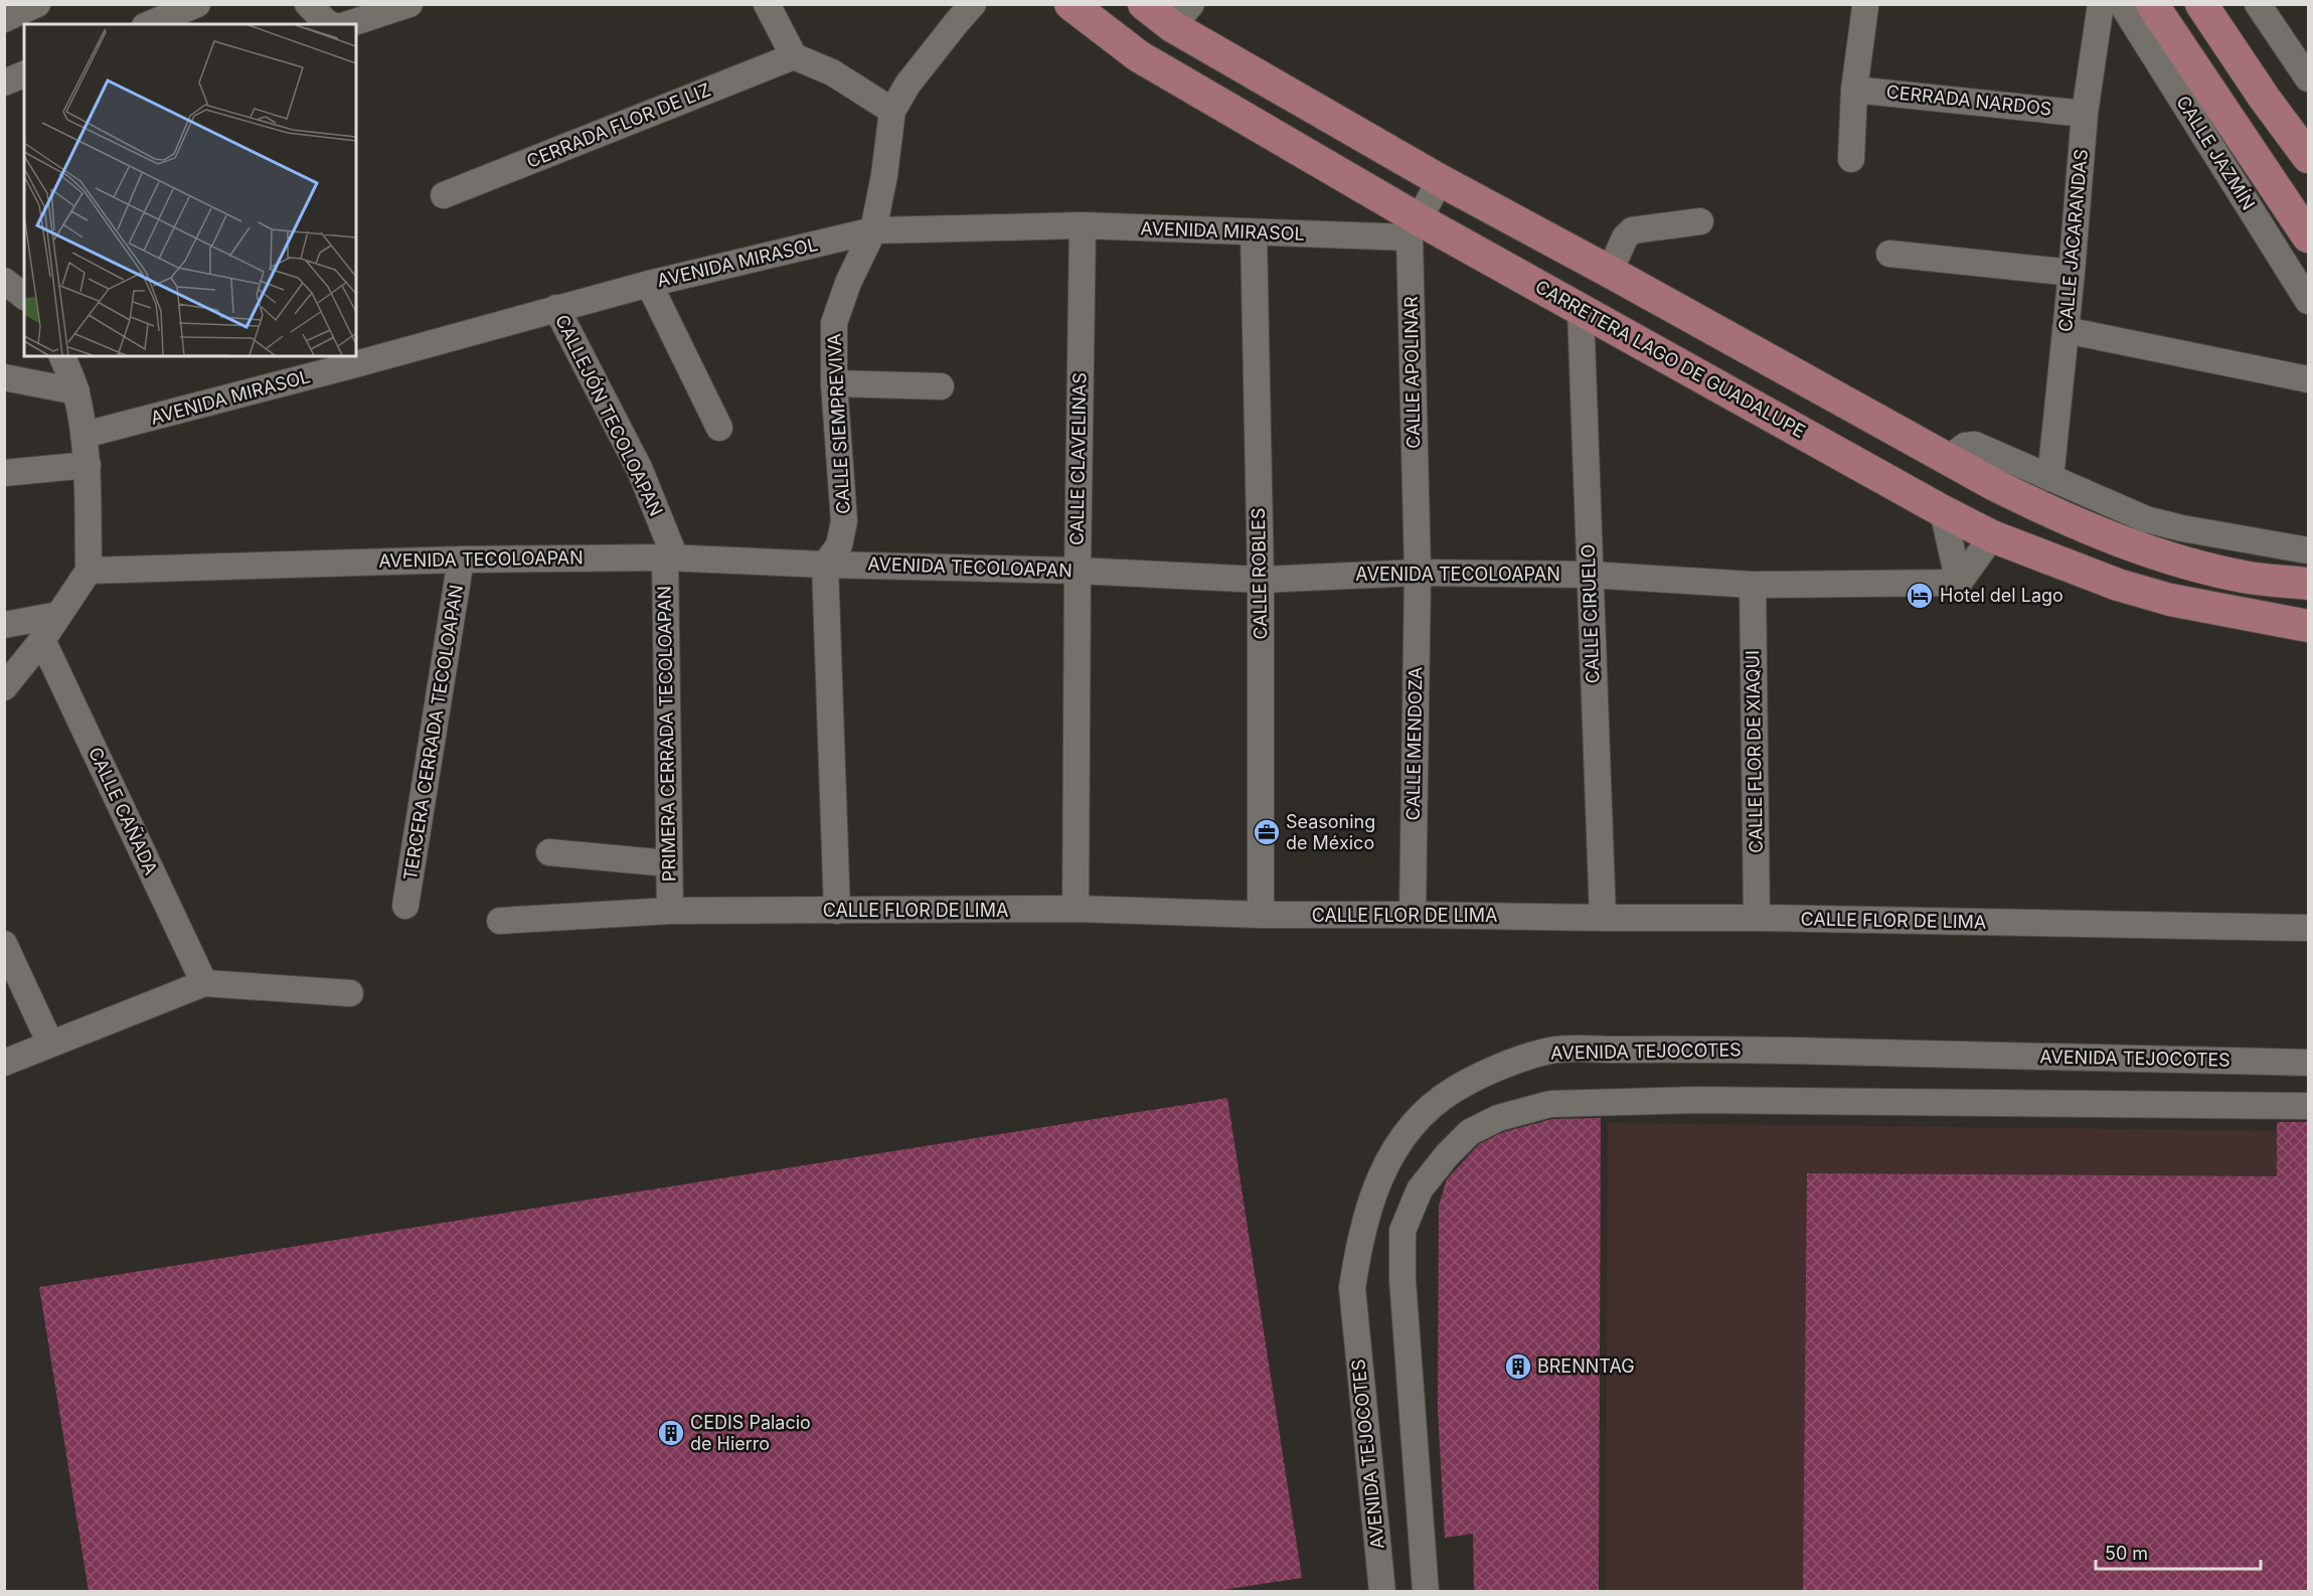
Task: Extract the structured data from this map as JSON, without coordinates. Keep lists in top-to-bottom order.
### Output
{
  "streets": {
    "main road": ["CARRETERA LAGO DE GUADALUPE"],
    "street": [
      "CERRADA NARDOS",
      "CERRADA FLOR DE LIZ",
      "CALLE JAZMÍN",
      "AVENIDA MIRASOL",
      "CALLE JACARANDAS",
      "CALLE APOLINAR",
      "CALLEJÓN TECOLOAPAN",
      "CALLE SIEMPREVIVA",
      "CALLE CLAVELINAS",
      "AVENIDA TECOLOAPAN",
      "CALLE ROBLES",
      "CALLE CIRUELO",
      "TERCERA CERRADA TECOLOAPAN",
      "PRIMERA CERRADA TECOLOAPAN",
      "CALLE MENDOZA",
      "CALLE FLOR DE XIAQUI",
      "CALLE CAÑADA",
      "CALLE FLOR DE LIMA",
      "AVENIDA TEJOCOTES"
    ]
  },
  "crossings": [
    ["CERRADA NARDOS", "CALLE JACARANDAS"],
    ["AVENIDA MIRASOL", "CARRETERA LAGO DE GUADALUPE"],
    ["AVENIDA MIRASOL", "CALLE APOLINAR"],
    ["AVENIDA MIRASOL", "CALLEJÓN TECOLOAPAN"],
    ["AVENIDA MIRASOL", "CALLE SIEMPREVIVA"],
    ["AVENIDA MIRASOL", "CALLE CLAVELINAS"],
    ["AVENIDA MIRASOL", "CALLE ROBLES"],
    ["CARRETERA LAGO DE GUADALUPE", "CALLE APOLINAR"],
    ["CARRETERA LAGO DE GUADALUPE", "CALLE CIRUELO"],
    ["CALLE APOLINAR", "AVENIDA TECOLOAPAN"],
    ["CALLE APOLINAR", "CALLE MENDOZA"],
    ["CALLEJÓN TECOLOAPAN", "AVENIDA TECOLOAPAN"],
    ["CALLEJÓN TECOLOAPAN", "PRIMERA CERRADA TECOLOAPAN"],
    ["CALLE SIEMPREVIVA", "AVENIDA TECOLOAPAN"],
    ["CALLE CLAVELINAS", "AVENIDA TECOLOAPAN"],
    ["CALLE CLAVELINAS", "CALLE FLOR DE LIMA"],
    ["AVENIDA TECOLOAPAN", "CALLE ROBLES"],
    ["AVENIDA TECOLOAPAN", "CALLE CIRUELO"],
    ["AVENIDA TECOLOAPAN", "TERCERA CERRADA TECOLOAPAN"],
    ["AVENIDA TECOLOAPAN", "PRIMERA CERRADA TECOLOAPAN"],
    ["AVENIDA TECOLOAPAN", "CALLE MENDOZA"],
    ["AVENIDA TECOLOAPAN", "CALLE FLOR DE XIAQUI"],
    ["CALLE ROBLES", "CALLE FLOR DE LIMA"],
    ["CALLE CIRUELO", "CALLE FLOR DE LIMA"],
    ["PRIMERA CERRADA TECOLOAPAN", "CALLE FLOR DE LIMA"],
    ["CALLE MENDOZA", "CALLE FLOR DE LIMA"],
    ["CALLE FLOR DE XIAQUI", "CALLE FLOR DE LIMA"]
  ],
  "places": {
    "hotel": ["Hotel del Lago"],
    "office": ["Seasoning de México"],
    "building": ["BRENNTAG", "CEDIS Palacio de Hierro"]
  },
  "scale_bar": "50 m"
}
